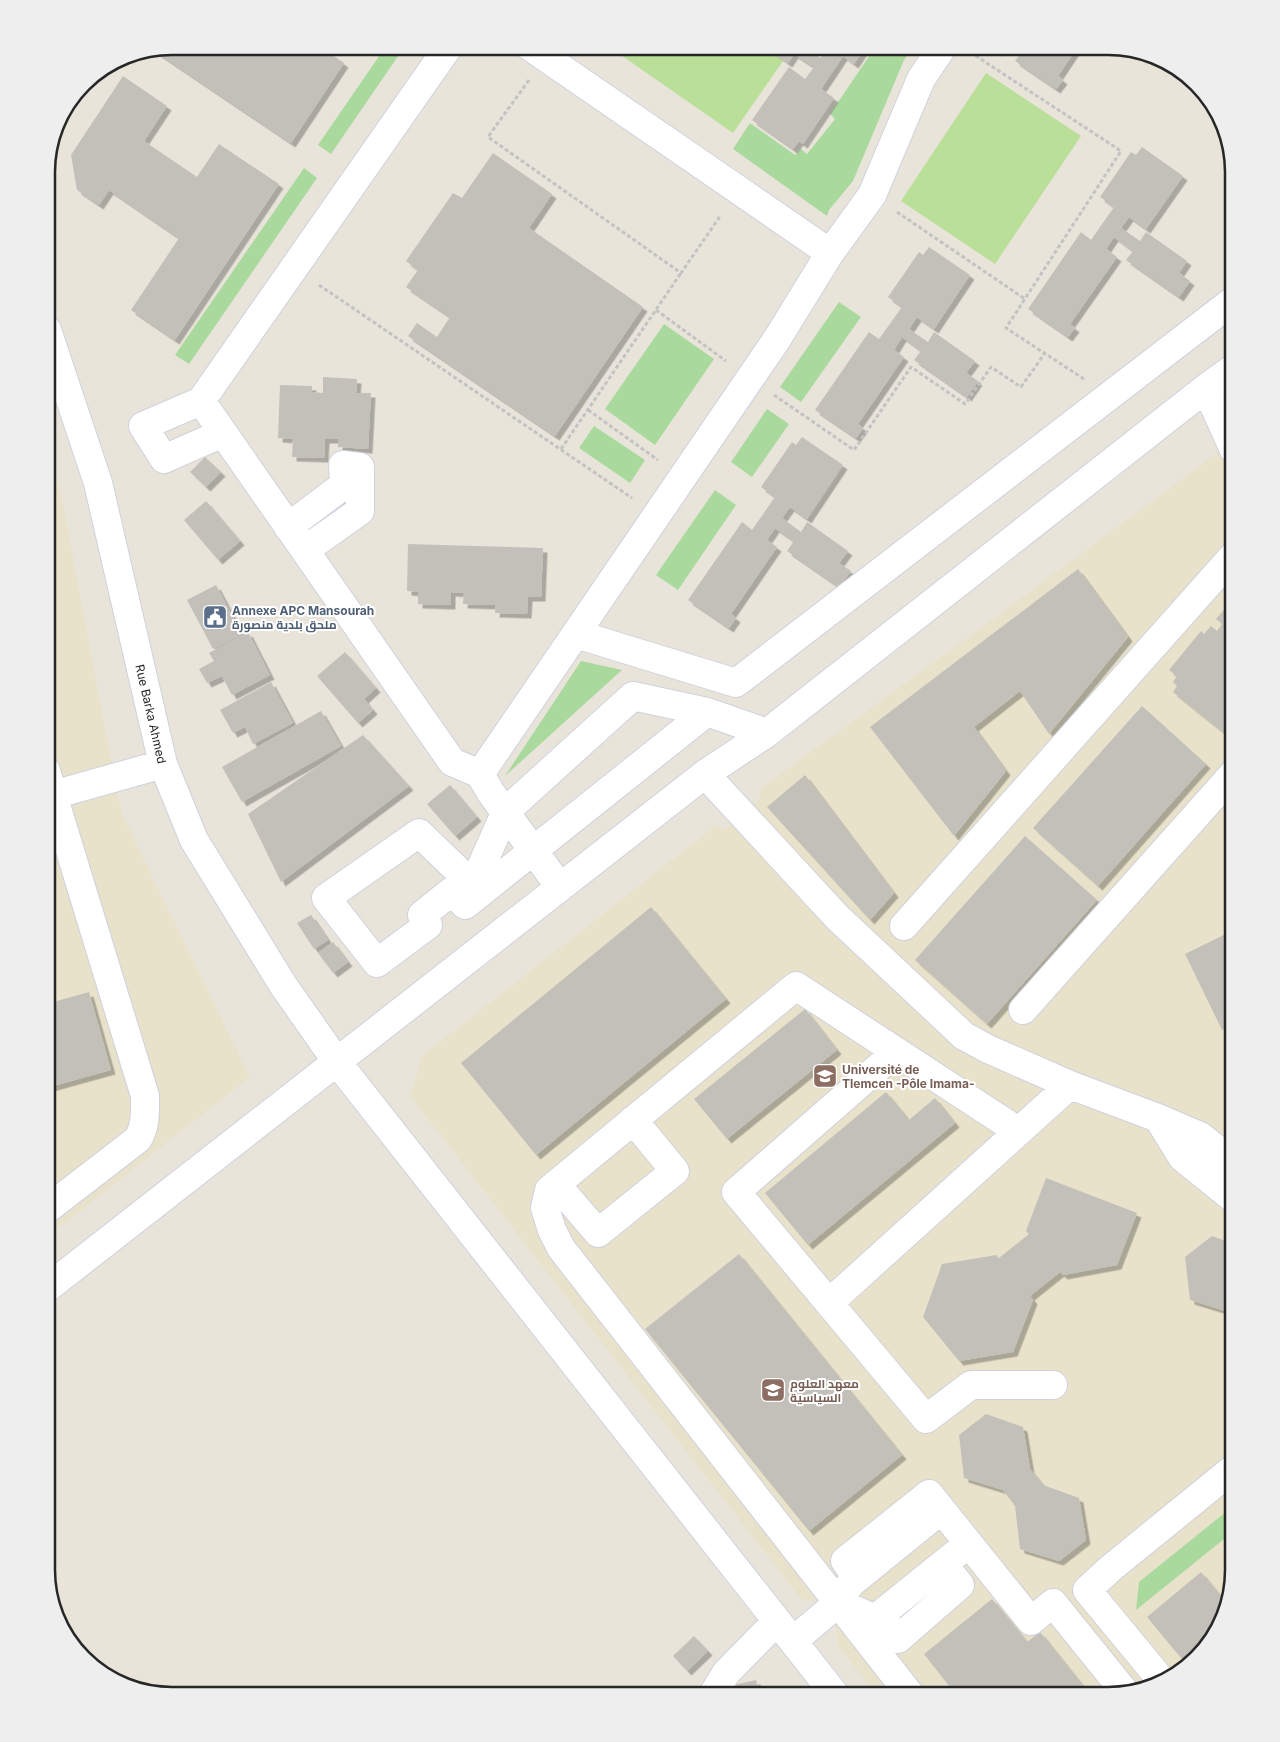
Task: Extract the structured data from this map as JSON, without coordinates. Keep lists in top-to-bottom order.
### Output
{
  "streets": {
    "street": ["Rue Barka Ahmed"]
  },
  "places": {
    "public building": ["Annexe APC Mansourah ملحق بلدية منصورة"],
    "school or university": ["Université de Tlemcen -Pôle Imama-", "معهد العلوم السياسية"]
  }
}
